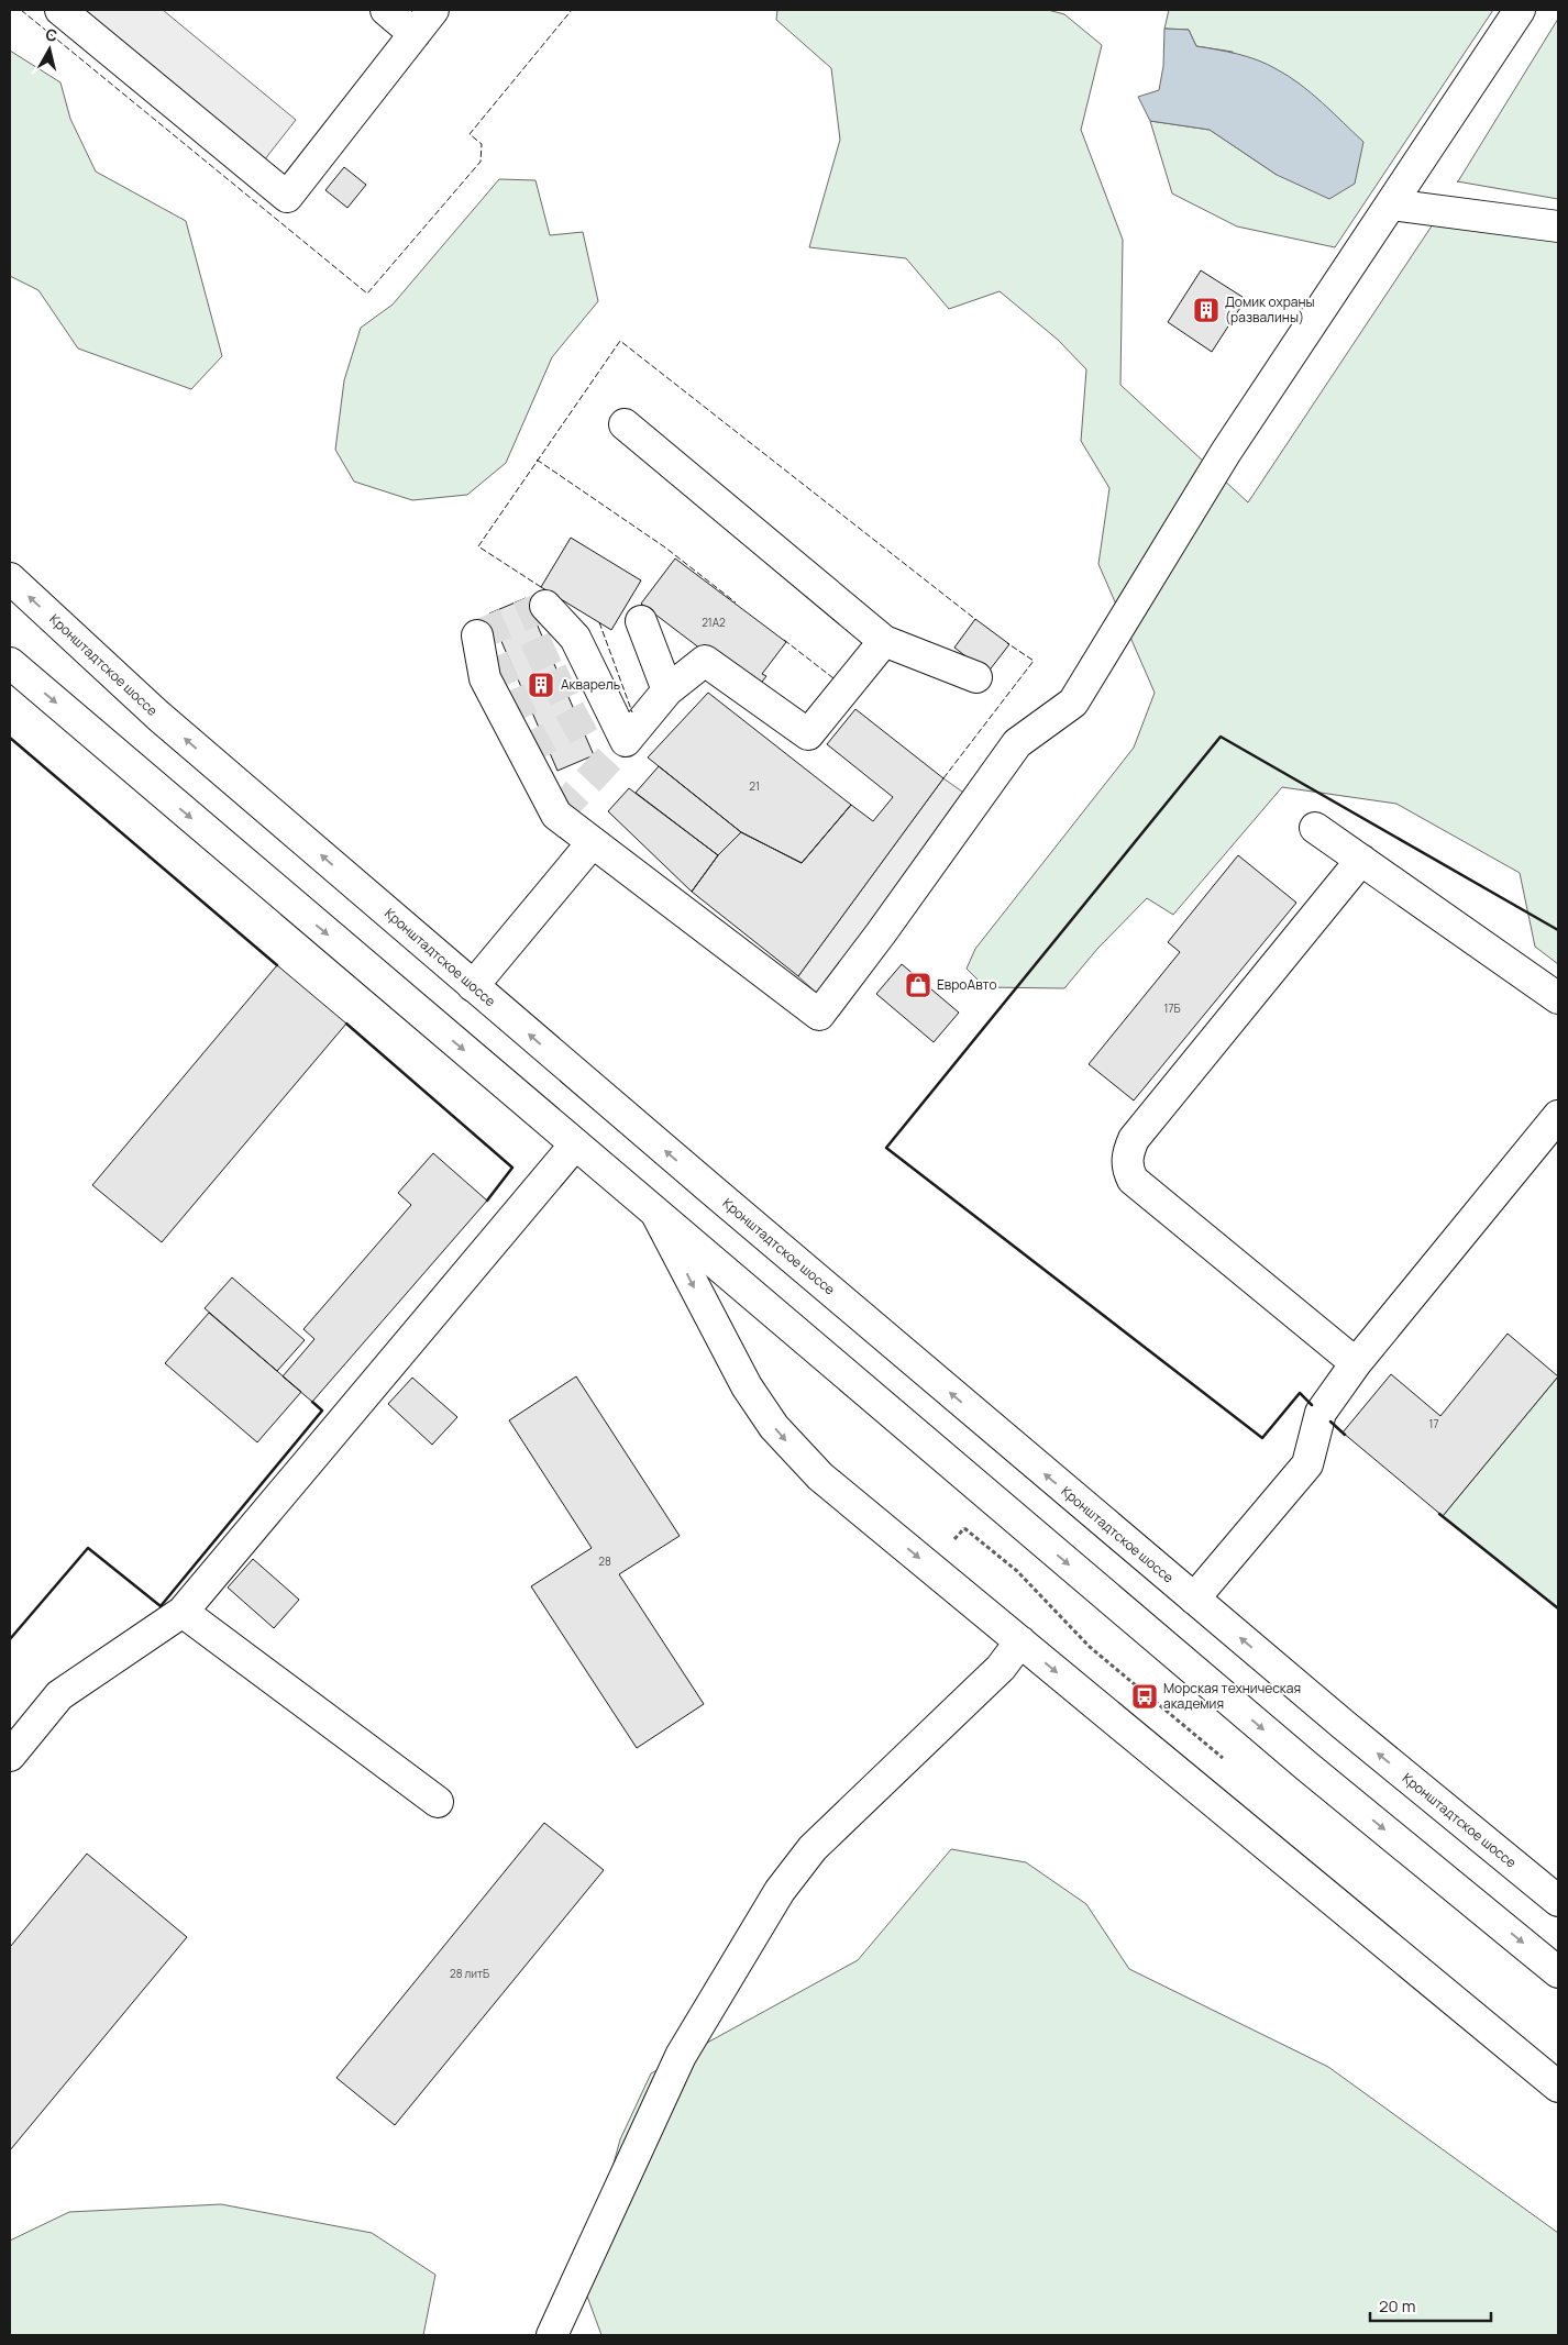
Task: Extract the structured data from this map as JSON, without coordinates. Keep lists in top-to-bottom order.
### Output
{
  "streets": {
    "main road": ["Кронштадтское шоссе"]
  },
  "places": {
    "building": ["Домик охраны (развалины)", "Акварель"],
    "shop": ["ЕвроАвто"],
    "bus stop": ["Морская техническая академия"]
  },
  "house_numbers": [
    "21А2",
    "21",
    "17Б",
    "17",
    "28",
    "28 литБ"
  ],
  "scale_bar": "20 m",
  "north": "top"
}
